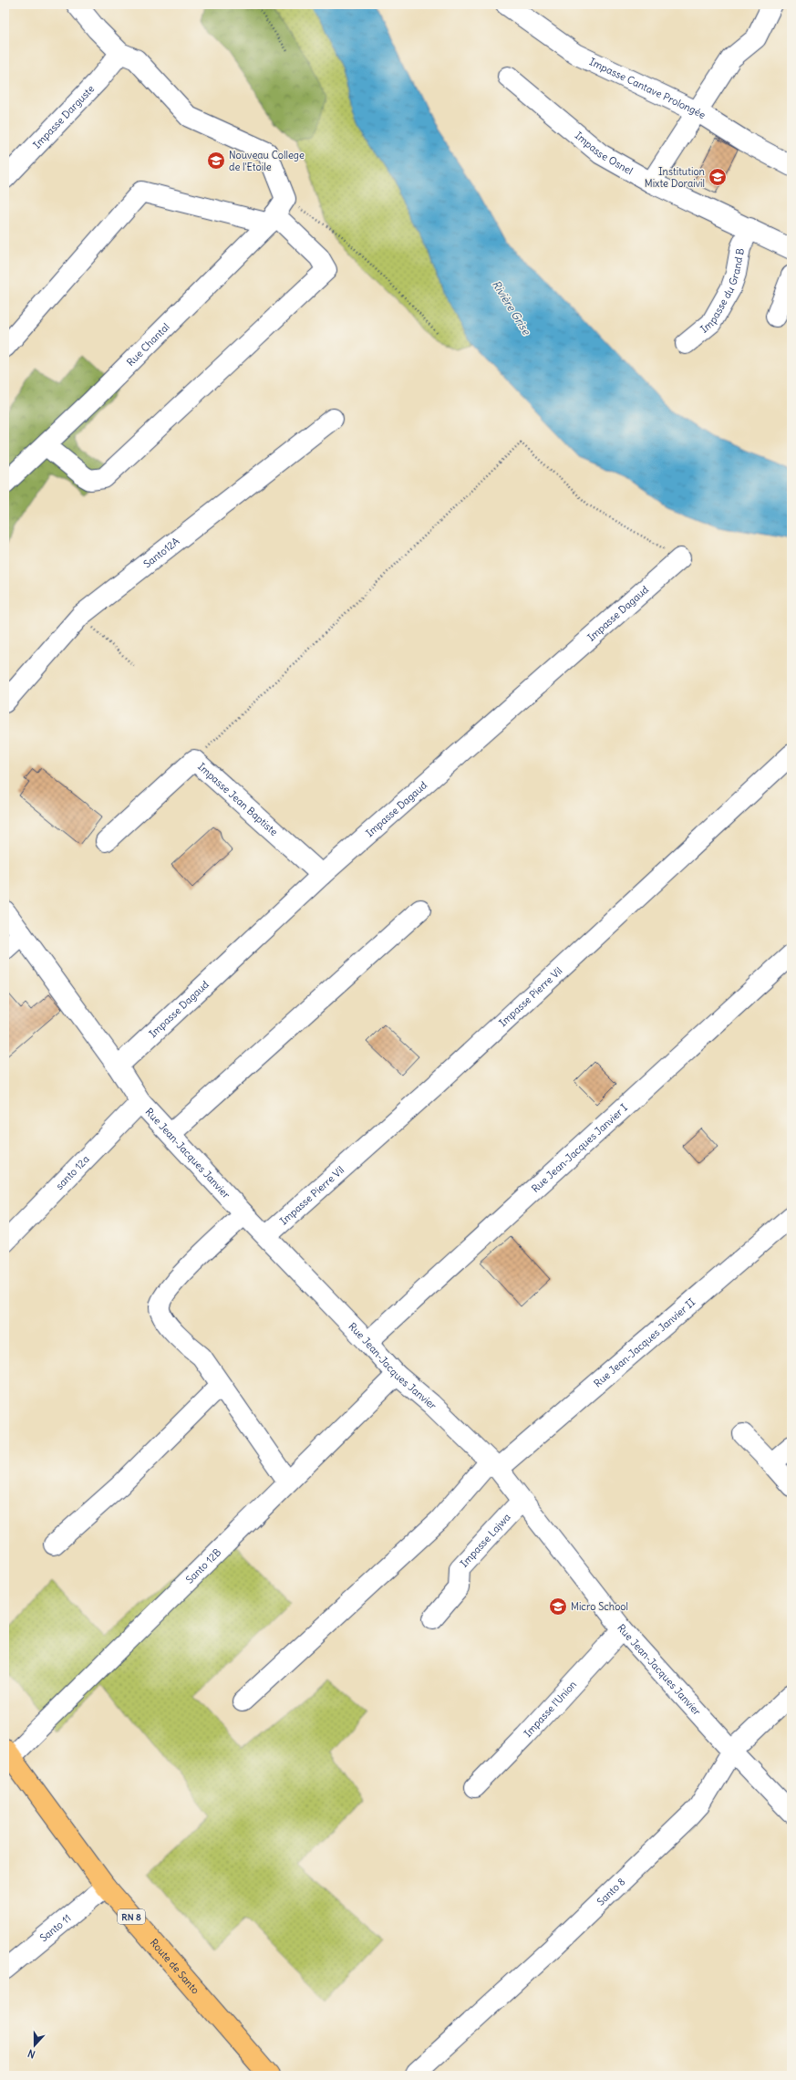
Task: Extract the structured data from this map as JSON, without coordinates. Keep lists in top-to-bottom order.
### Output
{
  "streets": {
    "main road": ["RN 8", "Route de Santo"],
    "street": [
      "Impasse Cantave Prolongée",
      "Impasse Darguste",
      "Impasse Osnel",
      "Impasse du Grand B",
      "Rue Chantal",
      "Santo12A",
      "Impasse Dagaud",
      "Impasse Jean Baptiste",
      "Impasse Pierre Vil",
      "Rue Jean-Jacques Janvier I",
      "Rue Jean-Jacques Janvier",
      "santo 12a",
      "Rue Jean-Jacques Janvier II",
      "Impasse Lajwa",
      "Santo 12B",
      "Impasse l'Union",
      "Santo 8",
      "Santo 11"
    ]
  },
  "crossings": [
    ["Impasse Osnel", "Impasse du Grand B"],
    ["Impasse Dagaud", "Impasse Jean Baptiste"],
    ["Impasse Dagaud", "Rue Jean-Jacques Janvier"],
    ["Impasse Pierre Vil", "Rue Jean-Jacques Janvier"],
    ["Rue Jean-Jacques Janvier I", "Rue Jean-Jacques Janvier"],
    ["Rue Jean-Jacques Janvier", "santo 12a"],
    ["Rue Jean-Jacques Janvier", "Rue Jean-Jacques Janvier II"],
    ["Rue Jean-Jacques Janvier", "Impasse Lajwa"],
    ["Rue Jean-Jacques Janvier", "Santo 12B"],
    ["Rue Jean-Jacques Janvier", "Impasse l'Union"],
    ["Rue Jean-Jacques Janvier", "Santo 8"],
    ["Santo 12B", "Route de Santo"],
    ["Santo 11", "Route de Santo"]
  ],
  "water": ["Rivière Grise"],
  "places": {
    "school or university": ["Nouveau College de l'Etoile", "Institution Mixte Doraivil", "Micro School"]
  },
  "north": "bottom"
}
